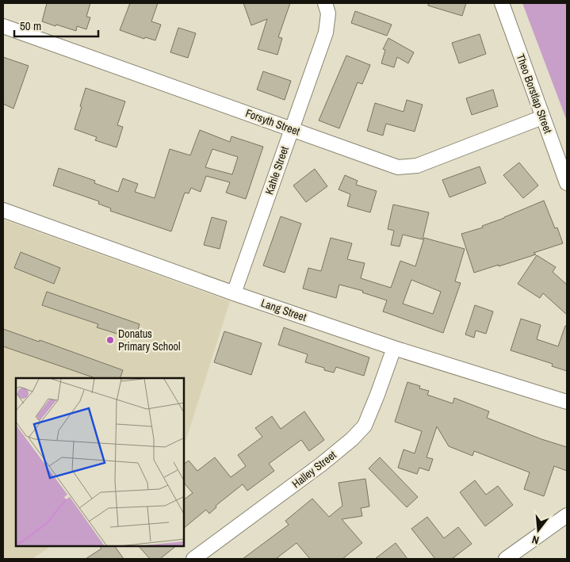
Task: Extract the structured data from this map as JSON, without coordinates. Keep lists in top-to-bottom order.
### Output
{
  "streets": {
    "street": [
      "Theo Borstlap Street",
      "Forsyth Street",
      "Kahle Street",
      "Lang Street",
      "Halley Street"
    ]
  },
  "crossings": [
    ["Theo Borstlap Street", "Forsyth Street"],
    ["Forsyth Street", "Kahle Street"],
    ["Kahle Street", "Lang Street"],
    ["Lang Street", "Halley Street"]
  ],
  "places": ["Donatus Primary School"],
  "scale_bar": "50 m",
  "north": "bottom"
}
